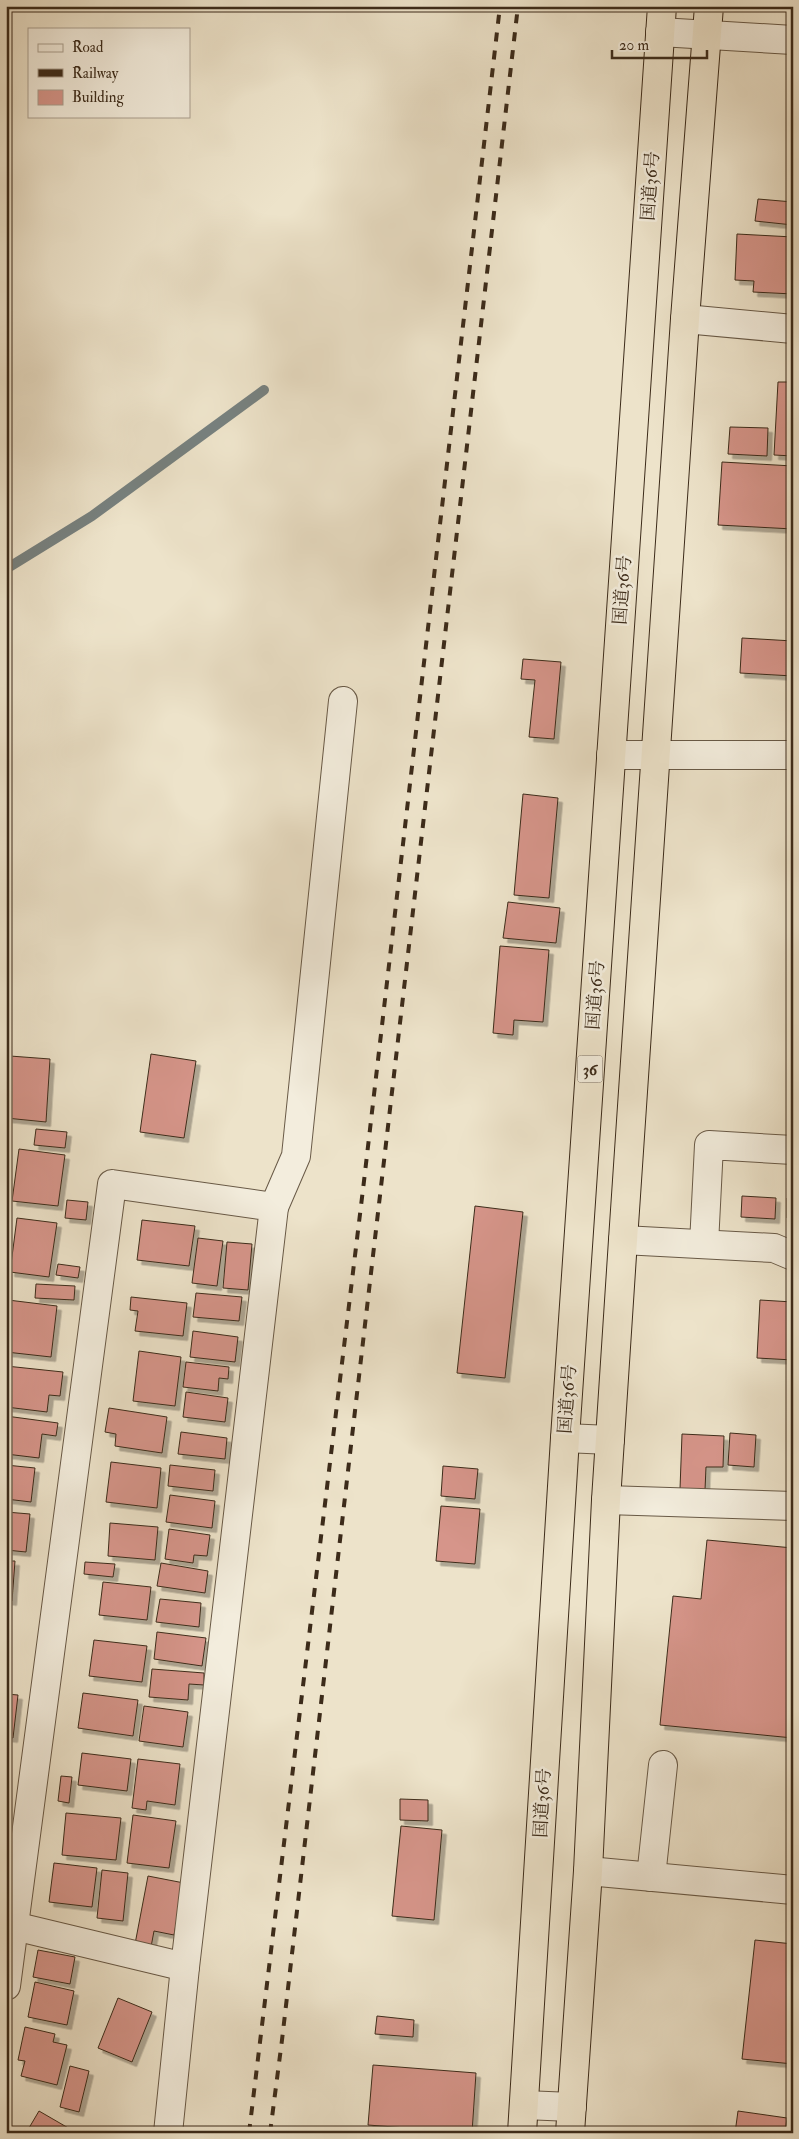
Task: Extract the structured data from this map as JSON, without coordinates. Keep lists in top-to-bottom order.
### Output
{
  "streets": {
    "highway": ["国道36号", "36"]
  },
  "legend": ["Road", "Railway", "Building"],
  "scale_bar": "20 m"
}
